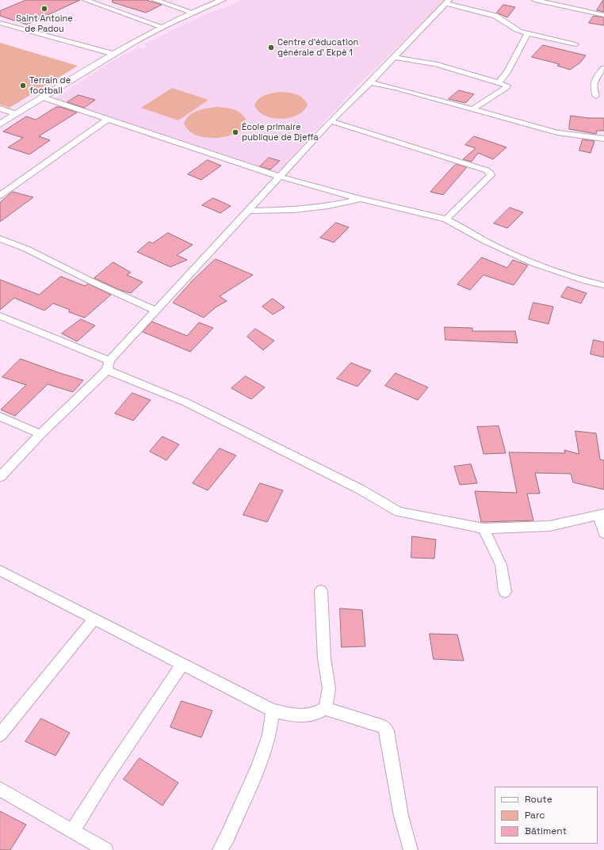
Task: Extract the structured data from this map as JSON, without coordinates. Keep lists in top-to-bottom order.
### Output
{
  "places": [
    "Saint Antoine de Padou",
    "Centre d'éducation générale d' Ekpè 1",
    "Terrain de football",
    "École primaire publique de Djeffa"
  ],
  "legend": ["Route", "Parc", "Bâtiment"]
}
